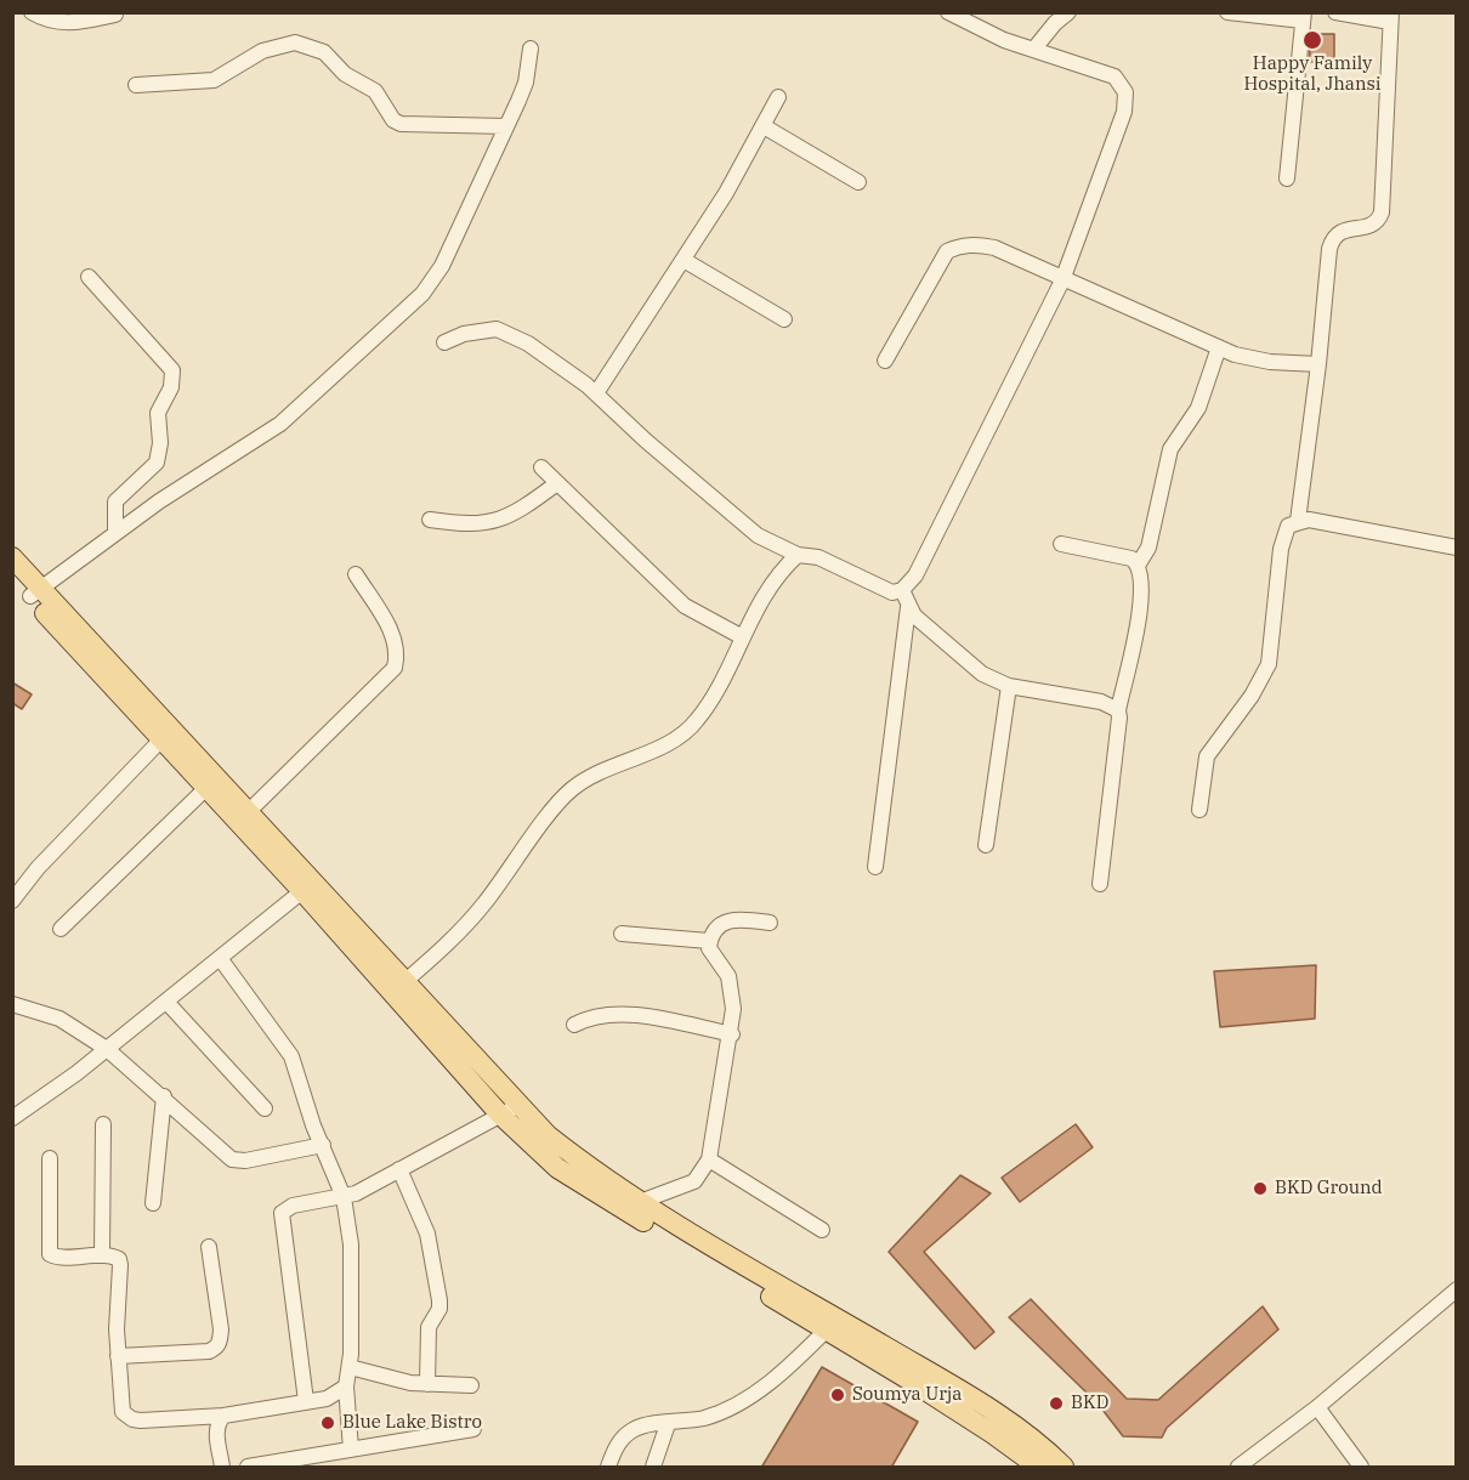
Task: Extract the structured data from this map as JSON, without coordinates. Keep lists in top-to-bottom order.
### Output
{
  "places": [
    "Happy Family Hospital, Jhansi",
    "BKD Ground",
    "Soumya Urja",
    "BKD",
    "Blue Lake Bistro"
  ]
}
